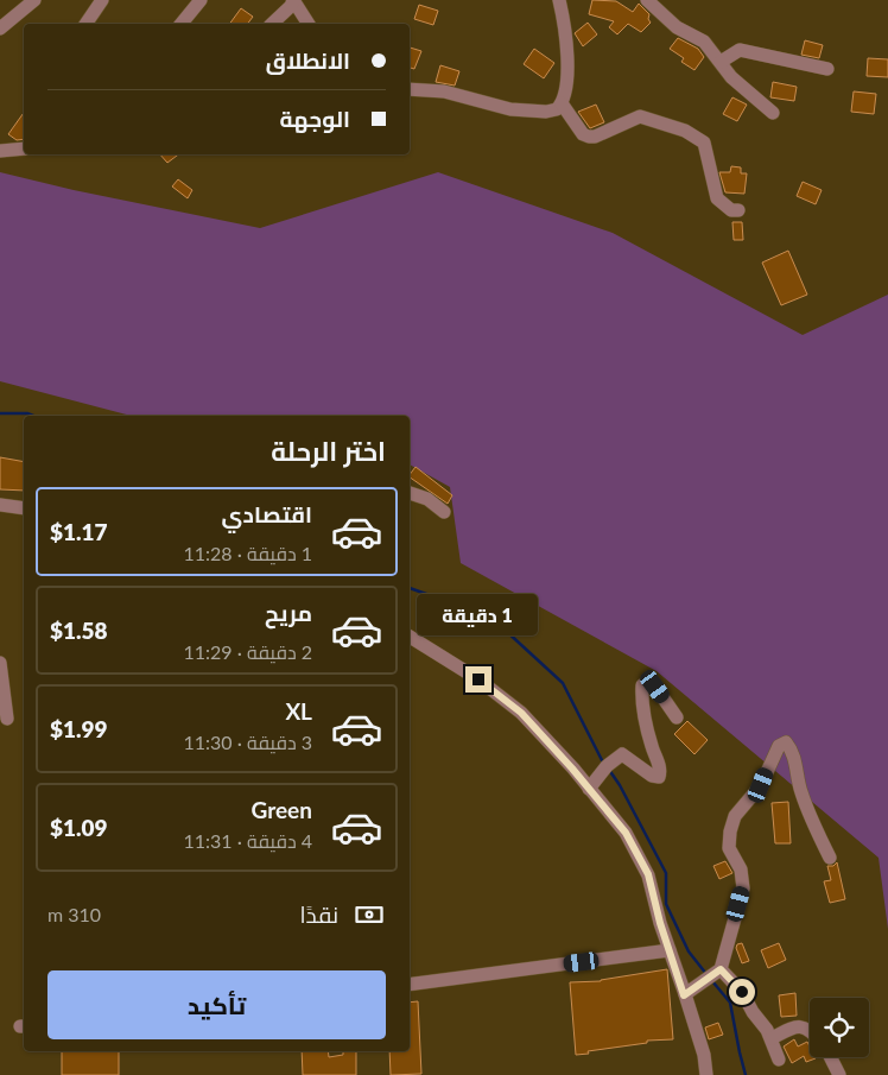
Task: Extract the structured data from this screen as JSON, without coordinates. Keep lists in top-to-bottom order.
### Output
{
  "page": {
    "banner": ["الانطلاق", "الوجهة"],
    "heading": "اختر الرحلة",
    "list": [
      {
        "name": "اقتصادي",
        "note": "1 دقيقة · 11:28",
        "value": "$1.17"
      },
      {
        "name": "مريح",
        "note": "2 دقيقة · 11:29",
        "value": "$1.58"
      },
      {
        "name": "XL",
        "note": "3 دقيقة · 11:30",
        "value": "$1.99"
      },
      {
        "name": "Green",
        "note": "4 دقيقة · 11:31",
        "value": "$1.09"
      }
    ],
    "bubble": "1 دقيقة",
    "pay": ["نقدًا", "310 m"],
    "buttons": "تأكيد"
  }
}
